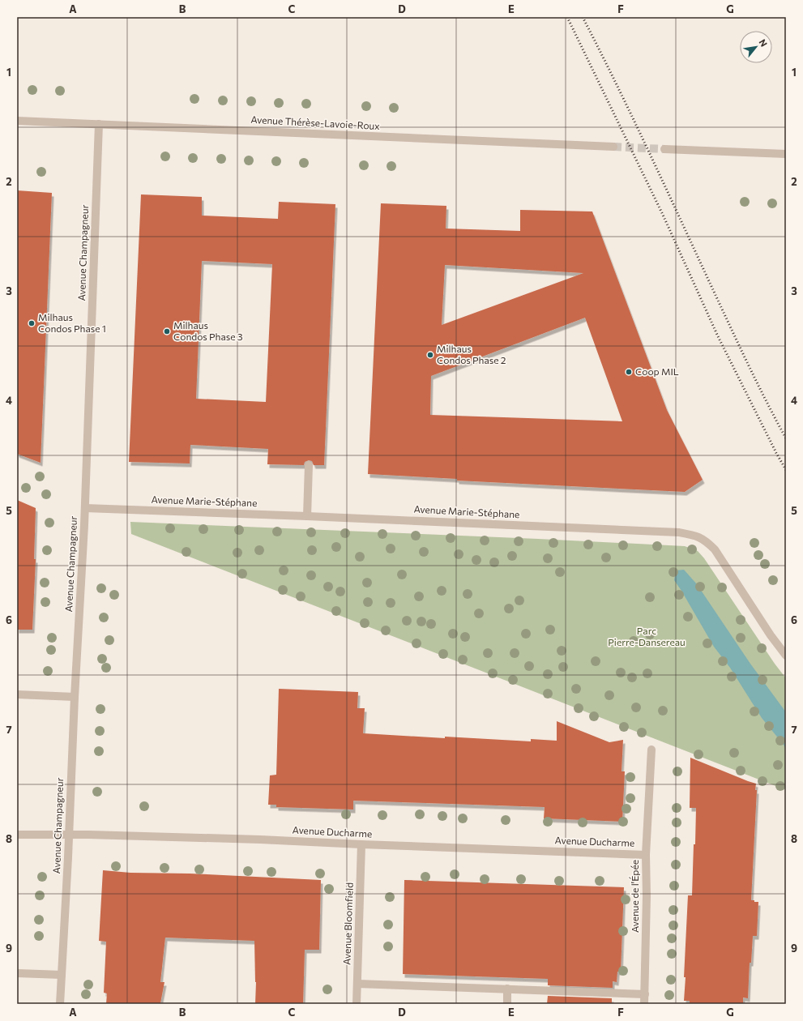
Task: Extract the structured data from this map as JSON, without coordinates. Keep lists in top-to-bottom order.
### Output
{
  "streets": {
    "street": [
      "Avenue Thérèse-Lavoie-Roux",
      "Avenue Champagneur",
      "Avenue Marie-Stéphane",
      "Avenue Ducharme",
      "Avenue de l'Épée",
      "Avenue Bloomfield"
    ]
  },
  "crossings": [
    ["Avenue Thérèse-Lavoie-Roux", "Avenue Champagneur"],
    ["Avenue Champagneur", "Avenue Marie-Stéphane"],
    ["Avenue Champagneur", "Avenue Ducharme"],
    ["Avenue Ducharme", "Avenue de l'Épée"],
    ["Avenue Ducharme", "Avenue Bloomfield"]
  ],
  "parks": ["Parc Pierre-Dansereau"],
  "places": [
    "Milhaus Condos Phase 1",
    "Milhaus Condos Phase 3",
    "Milhaus Condos Phase 2",
    "Coop MIL"
  ],
  "north": "top right",
  "grid": {
    "columns": [
      "A",
      "B",
      "C",
      "D",
      "E",
      "F",
      "G"
    ],
    "rows": [
      "1",
      "2",
      "3",
      "4",
      "5",
      "6",
      "7",
      "8",
      "9"
    ]
  }
}
